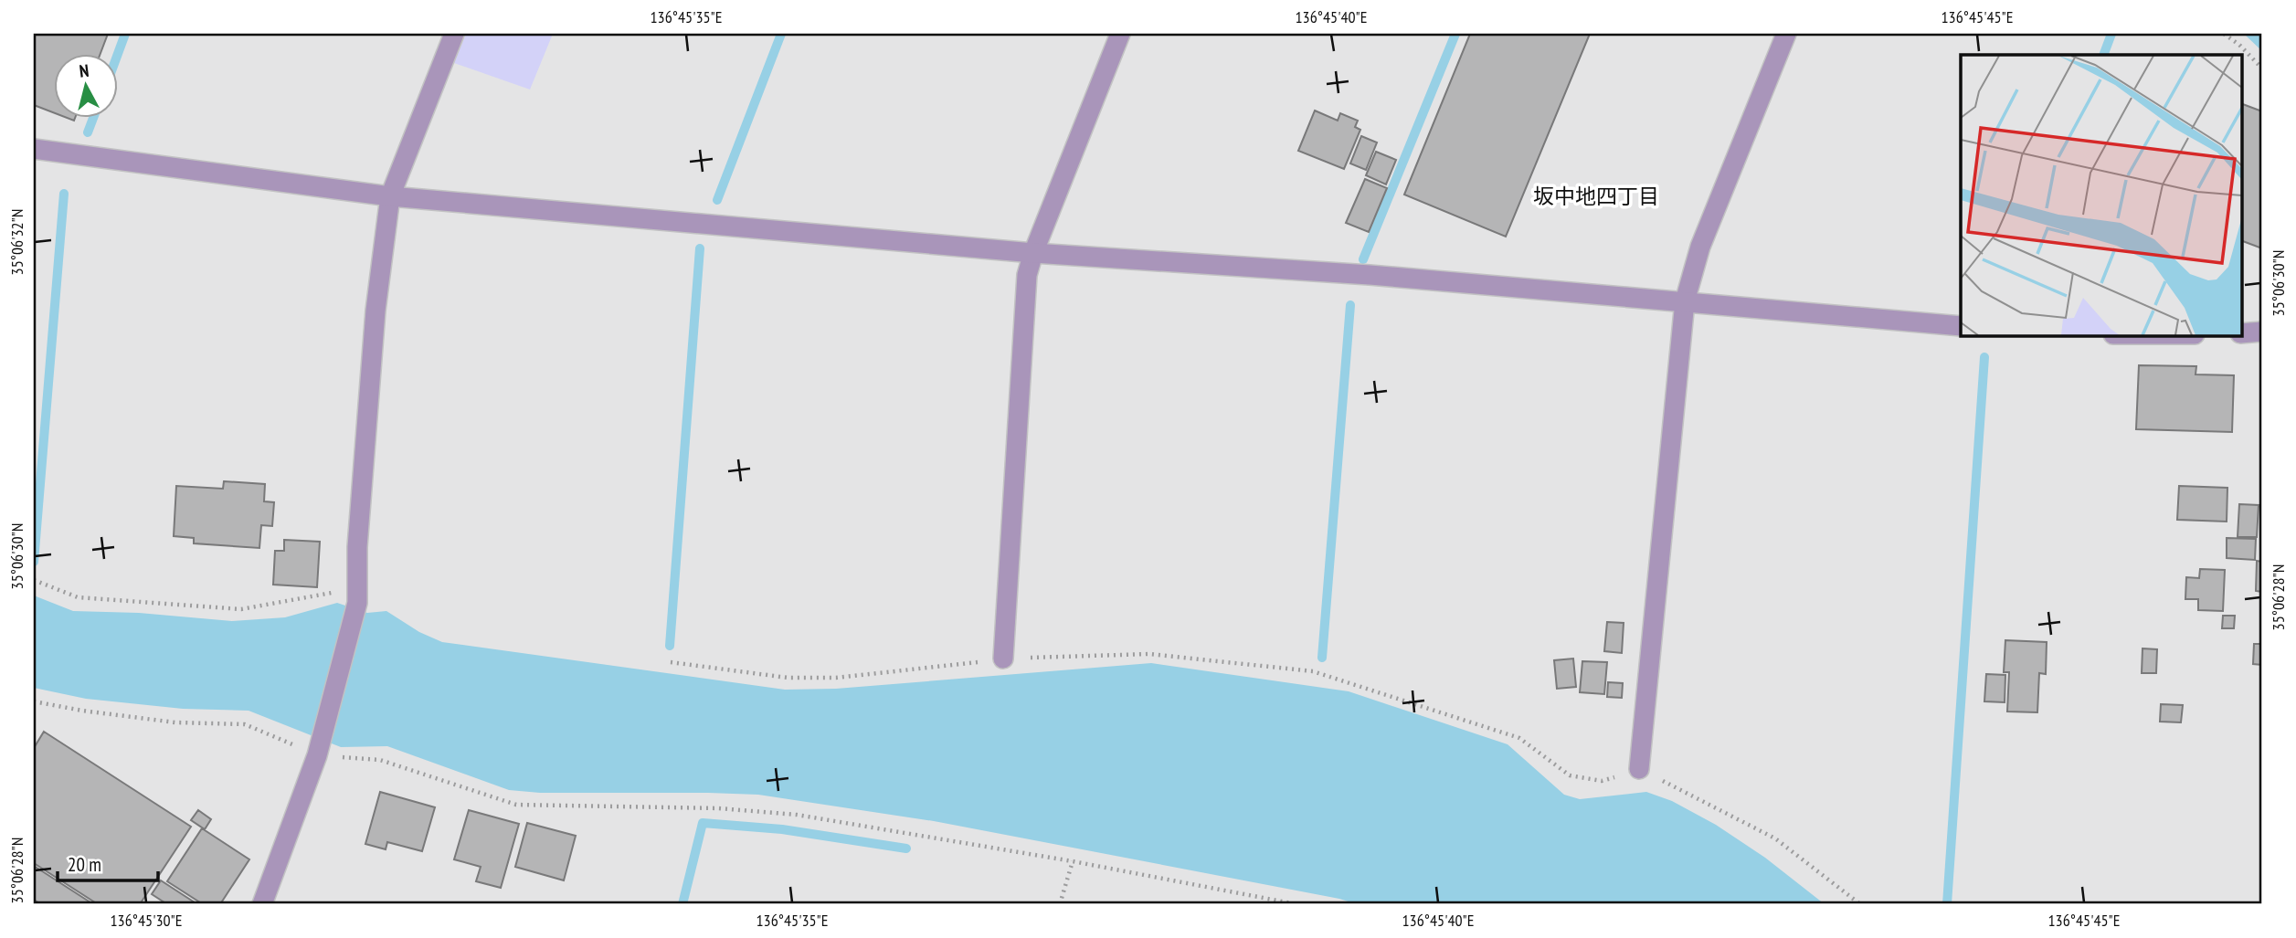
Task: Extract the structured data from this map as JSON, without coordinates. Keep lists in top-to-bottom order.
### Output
{
  "districts": ["坂中地四丁目"],
  "scale_bar": "20 m",
  "north": "top",
  "coordinates": [
    "136°45'35\"E",
    "136°45'40\"E",
    "136°45'45\"E",
    "35°06'32\"N",
    "35°06'30\"N",
    "35°06'28\"N",
    "136°45'30\"E"
  ]
}
